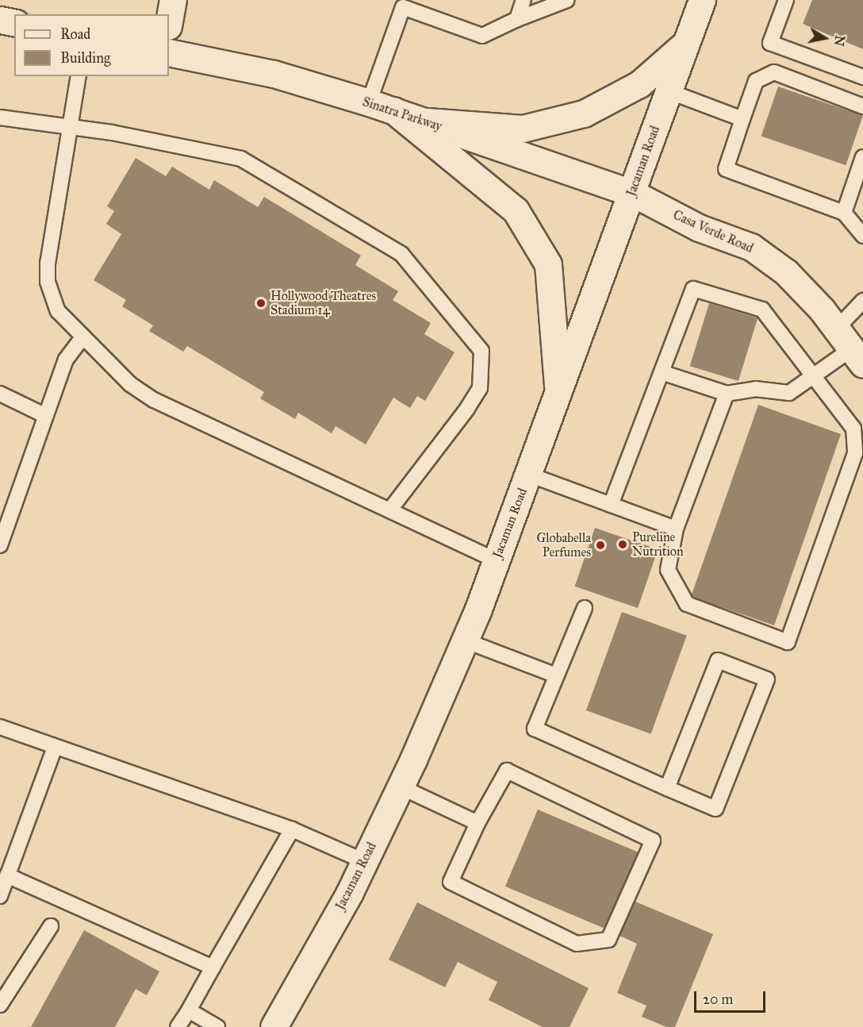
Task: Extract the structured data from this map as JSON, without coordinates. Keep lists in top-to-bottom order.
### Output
{
  "streets": {
    "main road": ["Sinatra Parkway", "Jacaman Road", "Casa Verde Road"]
  },
  "crossings": [
    ["Sinatra Parkway", "Jacaman Road"],
    ["Sinatra Parkway", "Casa Verde Road"],
    ["Jacaman Road", "Casa Verde Road"]
  ],
  "places": ["Hollywood Theatres Stadium 14", "Pureline Nutrition", "Globabella Perfumes"],
  "legend": ["Road", "Building"],
  "scale_bar": "20 m",
  "north": "right"
}
